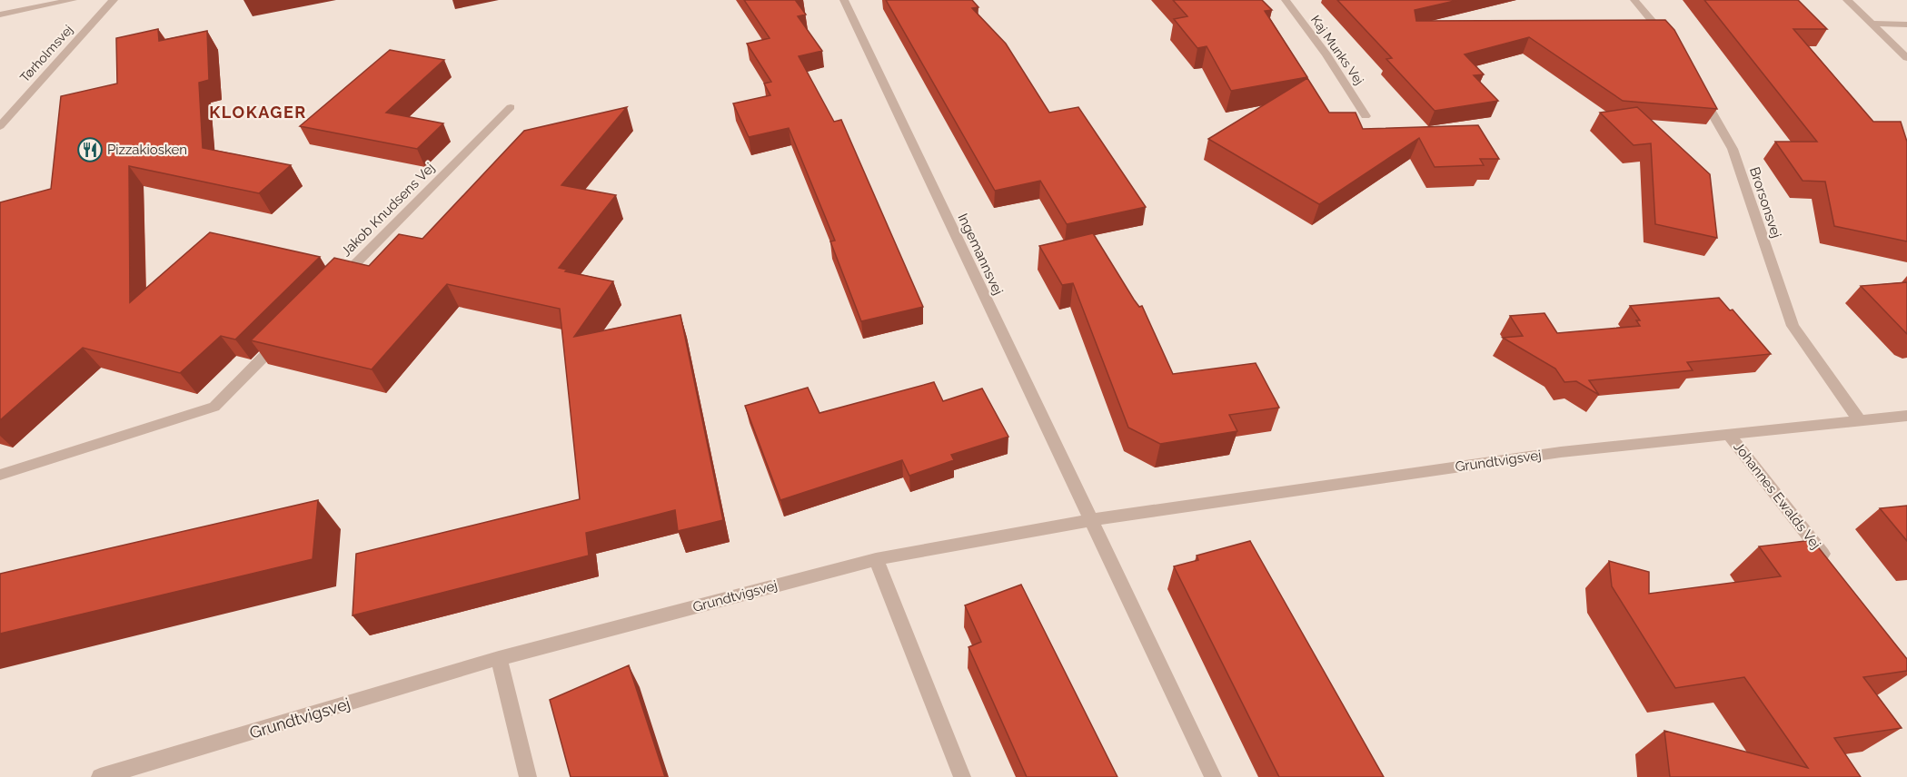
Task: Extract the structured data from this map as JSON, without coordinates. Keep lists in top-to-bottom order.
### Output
{
  "streets": {
    "street": [
      "Kaj Munks Vej",
      "Tørholmsvej",
      "Brorsonsvej",
      "Jakob Knudsens Vej",
      "Ingemannsvej",
      "Grundtvigsvej",
      "Johannes Ewalds Vej"
    ]
  },
  "crossings": [
    ["Brorsonsvej", "Grundtvigsvej"],
    ["Ingemannsvej", "Grundtvigsvej"],
    ["Grundtvigsvej", "Johannes Ewalds Vej"]
  ],
  "districts": ["KLOKAGER"],
  "places": {
    "restaurant": ["Pizzakiosken"]
  }
}
